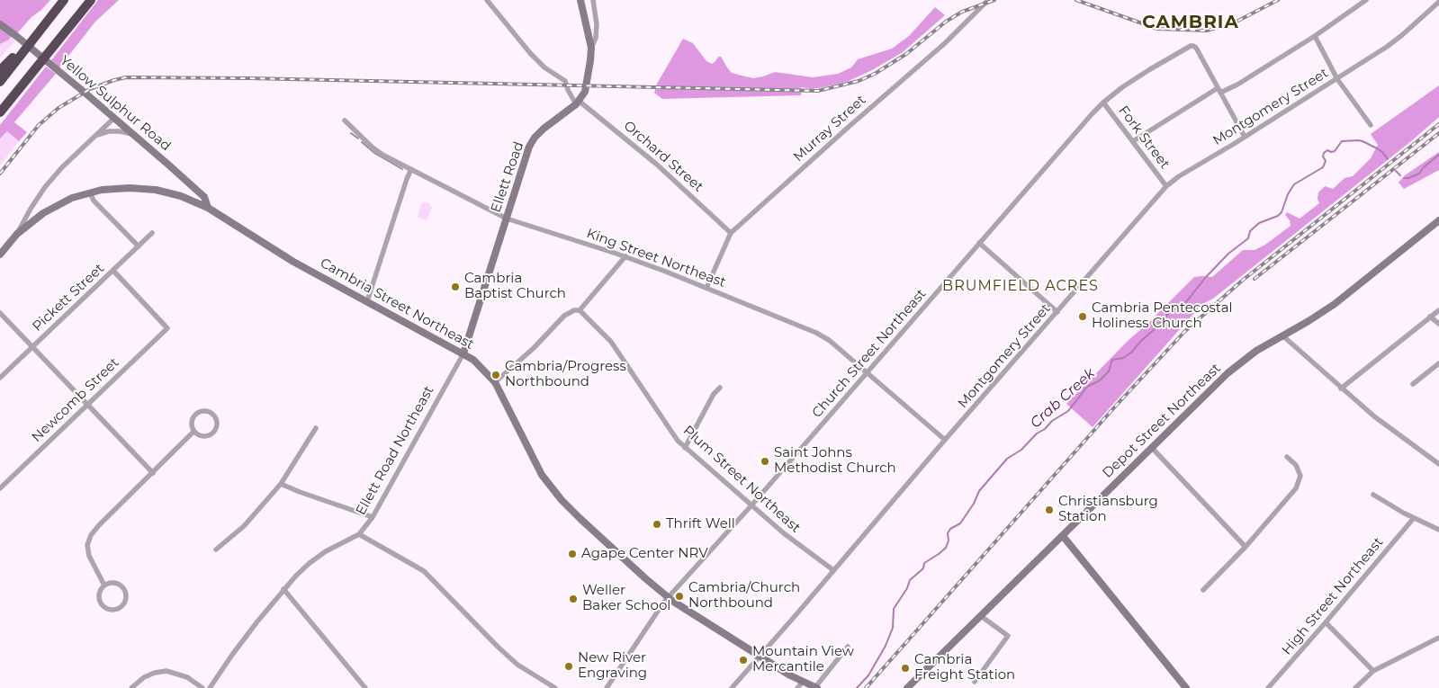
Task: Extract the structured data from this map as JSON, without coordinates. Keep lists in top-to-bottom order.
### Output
{
  "streets": {
    "main road": [
      "Yellow Sulphur Road",
      "Ellett Road",
      "Cambria Street Northeast",
      "Depot Street Northeast"
    ],
    "street": [
      "Montgomery Street",
      "Murray Street",
      "Fork Street",
      "Orchard Street",
      "King Street Northeast",
      "Pickett Street",
      "Church Street Northeast",
      "Newcomb Street",
      "Ellett Road Northeast",
      "Plum Street Northeast",
      "High Street Northeast"
    ]
  },
  "crossings": [
    ["Yellow Sulphur Road", "Cambria Street Northeast"],
    ["Montgomery Street", "Fork Street"],
    ["Montgomery Street", "King Street Northeast"],
    ["Montgomery Street", "Cambria Street Northeast"],
    ["Montgomery Street", "Plum Street Northeast"],
    ["Murray Street", "Orchard Street"],
    ["Murray Street", "King Street Northeast"],
    ["Fork Street", "Church Street Northeast"],
    ["Orchard Street", "Ellett Road"],
    ["Ellett Road", "King Street Northeast"],
    ["Ellett Road", "Cambria Street Northeast"],
    ["Ellett Road", "Ellett Road Northeast"],
    ["King Street Northeast", "Church Street Northeast"],
    ["Pickett Street", "Newcomb Street"],
    ["Cambria Street Northeast", "Church Street Northeast"],
    ["Cambria Street Northeast", "Ellett Road Northeast"],
    ["Church Street Northeast", "Plum Street Northeast"]
  ],
  "districts": ["CAMBRIA", "BRUMFIELD ACRES"],
  "water": ["Crab Creek"],
  "places": [
    "Cambria Baptist Church",
    "Cambria Pentecostal Holiness Church",
    "Cambria/Progress Northbound",
    "Saint Johns Methodist Church",
    "Christiansburg Station",
    "Thrift Well",
    "Agape Center NRV",
    "Cambria/Church Northbound",
    "Weller Baker School",
    "Mountain View Mercantile",
    "New River Engraving",
    "Cambria Freight Station"
  ]
}
